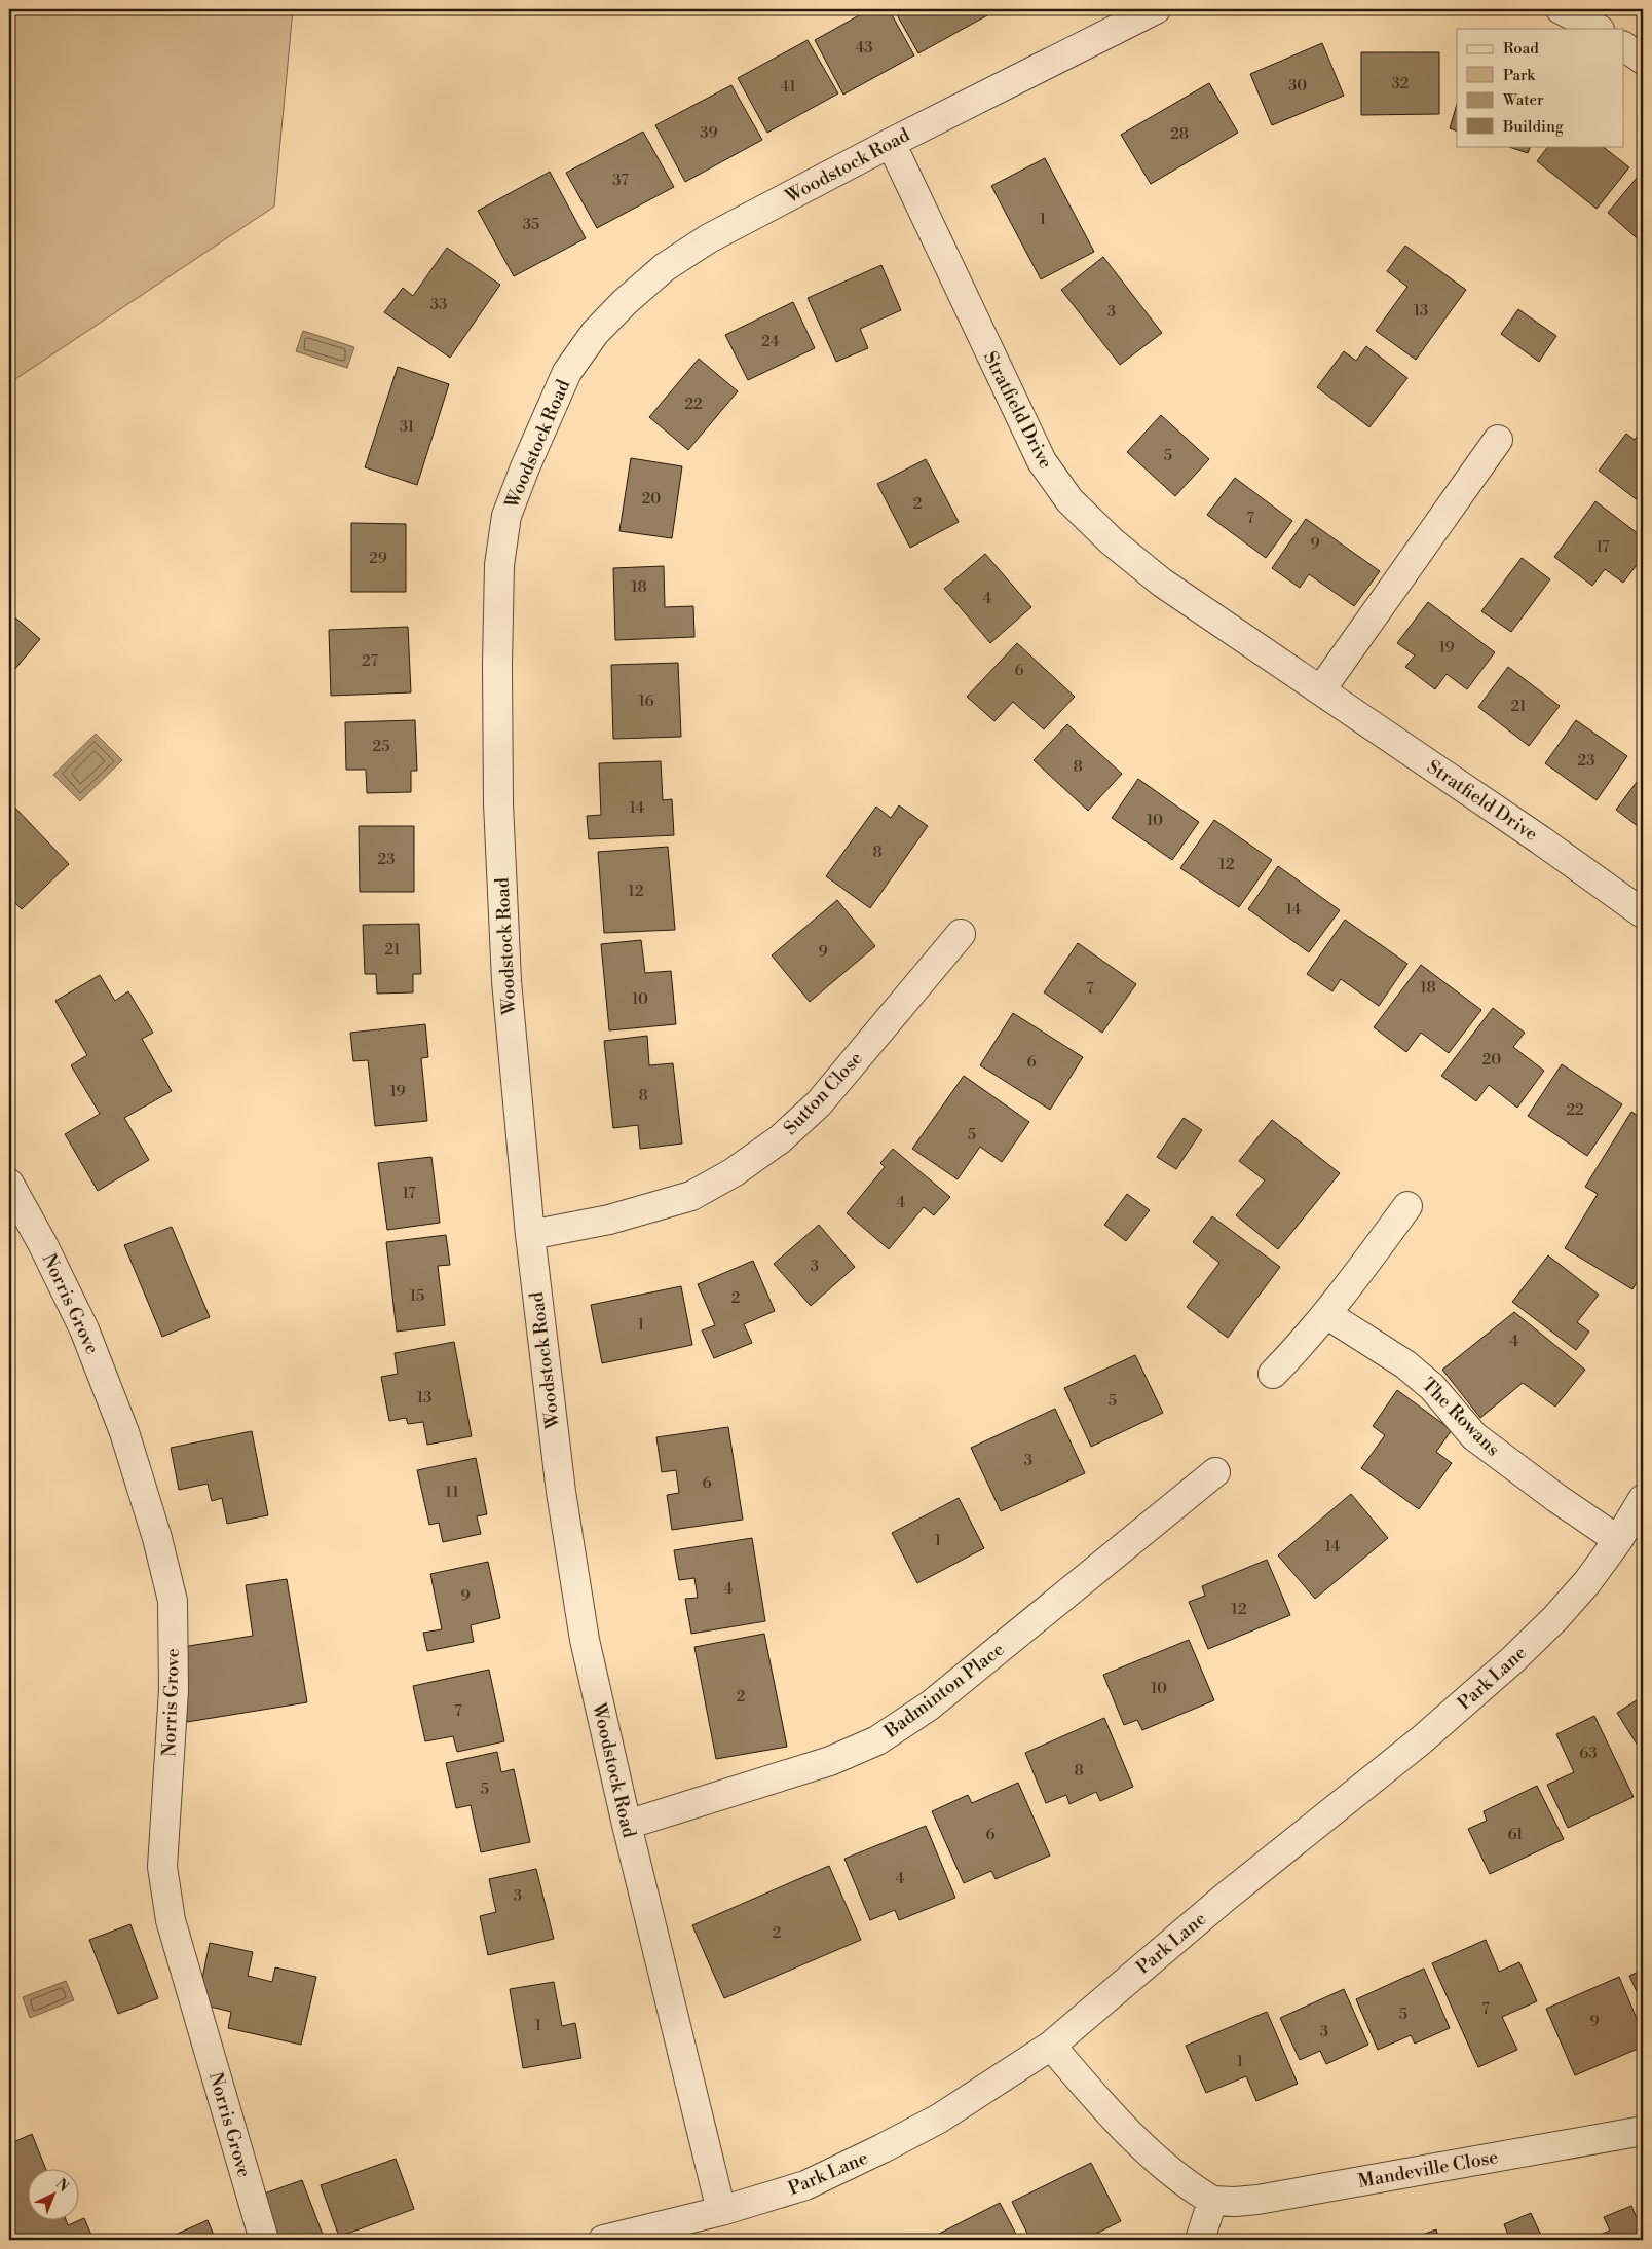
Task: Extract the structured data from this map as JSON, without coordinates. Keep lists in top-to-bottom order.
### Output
{
  "streets": {
    "street": [
      "Woodstock Road",
      "Stratfield Drive",
      "Sutton Close",
      "Norris Grove",
      "The Rowans",
      "Park Lane",
      "Badminton Place",
      "Mandeville Close"
    ]
  },
  "crossings": [
    ["Woodstock Road", "Stratfield Drive"],
    ["Woodstock Road", "Sutton Close"],
    ["Woodstock Road", "Park Lane"],
    ["Woodstock Road", "Badminton Place"],
    ["The Rowans", "Park Lane"]
  ],
  "house_numbers": [
    "43",
    "32",
    "30",
    "41",
    "39",
    "28",
    "37",
    "1",
    "35",
    "33",
    "13",
    "3",
    "24",
    "22",
    "31",
    "5",
    "20",
    "2",
    "7",
    "9",
    "17",
    "29",
    "18",
    "4",
    "19",
    "27",
    "6",
    "16",
    "21",
    "25",
    "23",
    "8",
    "14",
    "10",
    "8",
    "23",
    "12",
    "12",
    "14",
    "21",
    "9",
    "18",
    "7",
    "10",
    "20",
    "6",
    "19",
    "8",
    "22",
    "5",
    "17",
    "4",
    "3",
    "15",
    "2",
    "1",
    "4",
    "13",
    "5",
    "3",
    "6",
    "11",
    "1",
    "14",
    "4",
    "9",
    "12",
    "10",
    "2",
    "7",
    "63",
    "8",
    "5",
    "6",
    "61",
    "4",
    "3",
    "2",
    "7",
    "5",
    "9",
    "1",
    "3",
    "1"
  ],
  "legend": [
    "Road",
    "Park",
    "Water",
    "Building"
  ],
  "north": "top right"
}
